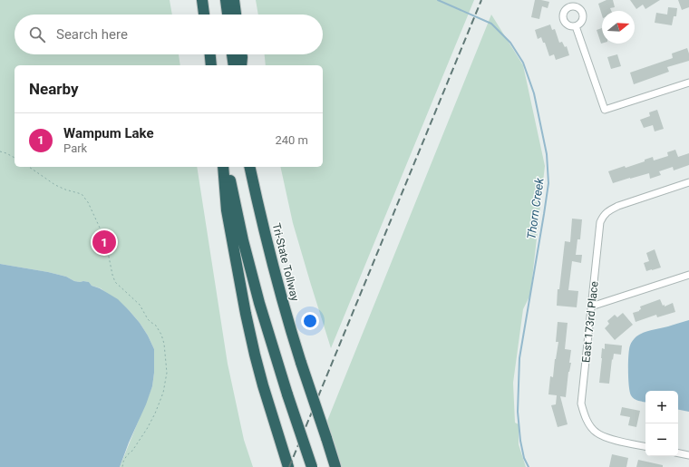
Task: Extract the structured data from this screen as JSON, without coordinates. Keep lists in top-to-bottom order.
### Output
{
  "streets": {
    "highway": ["Tri-State Tollway"],
    "street": ["East 173rd Place"]
  },
  "water": ["Thorn Creek"],
  "north": "right",
  "page": {
    "search": "Search here",
    "heading": "Nearby",
    "list": [
      {
        "mark": "1",
        "name": "Wampum Lake",
        "note": "Park",
        "value": "240 m"
      }
    ],
    "pins": "1",
    "map_buttons": ["+", "−"]
  }
}
